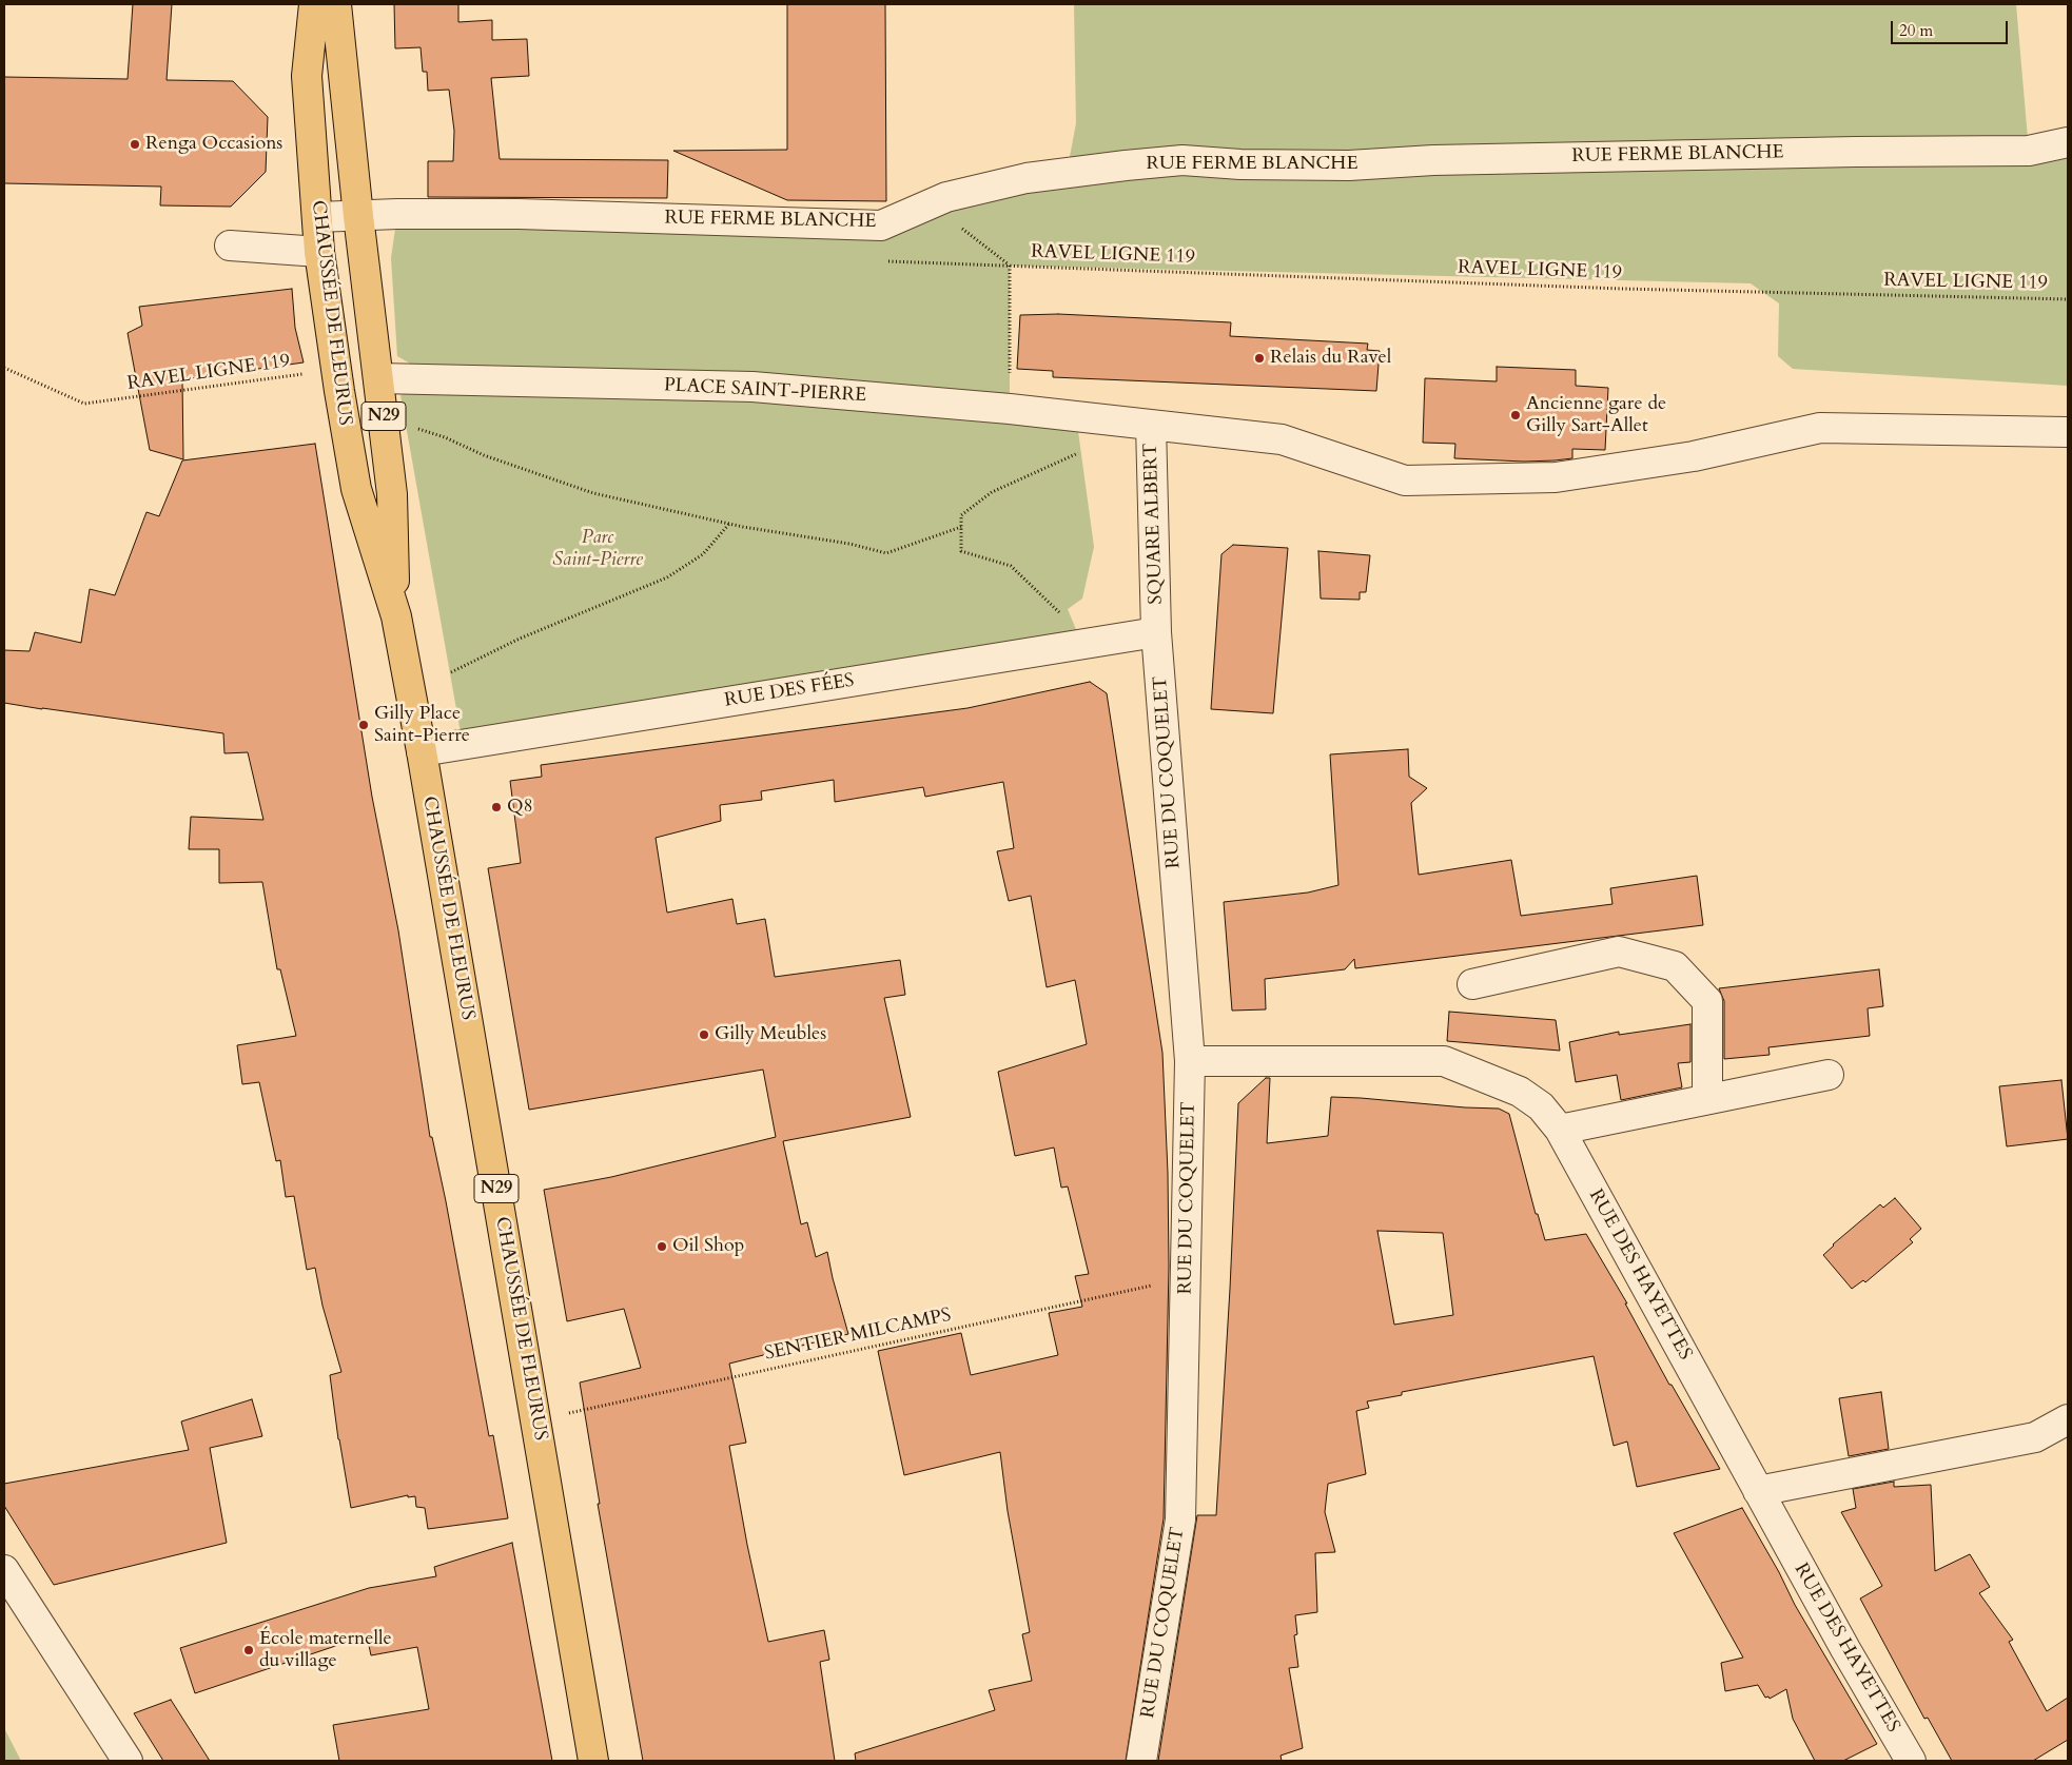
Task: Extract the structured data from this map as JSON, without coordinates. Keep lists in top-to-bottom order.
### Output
{
  "streets": {
    "main road": ["CHAUSSÉE DE FLEURUS", "N29"],
    "street": [
      "RUE FERME BLANCHE",
      "PLACE SAINT-PIERRE",
      "SQUARE ALBERT",
      "RUE DES FÉES",
      "RUE DU COQUELET",
      "RUE DES HAYETTES"
    ],
    "path": ["RAVEL LIGNE 119", "SENTIER MILCAMPS"]
  },
  "crossings": [
    ["RUE FERME BLANCHE", "CHAUSSÉE DE FLEURUS"],
    ["RAVEL LIGNE 119", "CHAUSSÉE DE FLEURUS"],
    ["CHAUSSÉE DE FLEURUS", "PLACE SAINT-PIERRE"],
    ["CHAUSSÉE DE FLEURUS", "RUE DES FÉES"],
    ["CHAUSSÉE DE FLEURUS", "SENTIER MILCAMPS"],
    ["PLACE SAINT-PIERRE", "SQUARE ALBERT"],
    ["SQUARE ALBERT", "RUE DES FÉES"],
    ["SQUARE ALBERT", "RUE DU COQUELET"],
    ["RUE DES FÉES", "RUE DU COQUELET"],
    ["RUE DU COQUELET", "RUE DES HAYETTES"],
    ["RUE DU COQUELET", "SENTIER MILCAMPS"]
  ],
  "parks": ["Parc Saint-Pierre"],
  "places": [
    "Renga Occasions",
    "Relais du Ravel",
    "Ancienne gare de Gilly Sart-Allet",
    "Gilly Place Saint-Pierre",
    "Q8",
    "Gilly Meubles",
    "Oil Shop",
    "École maternelle du village"
  ],
  "scale_bar": "20 m"
}
